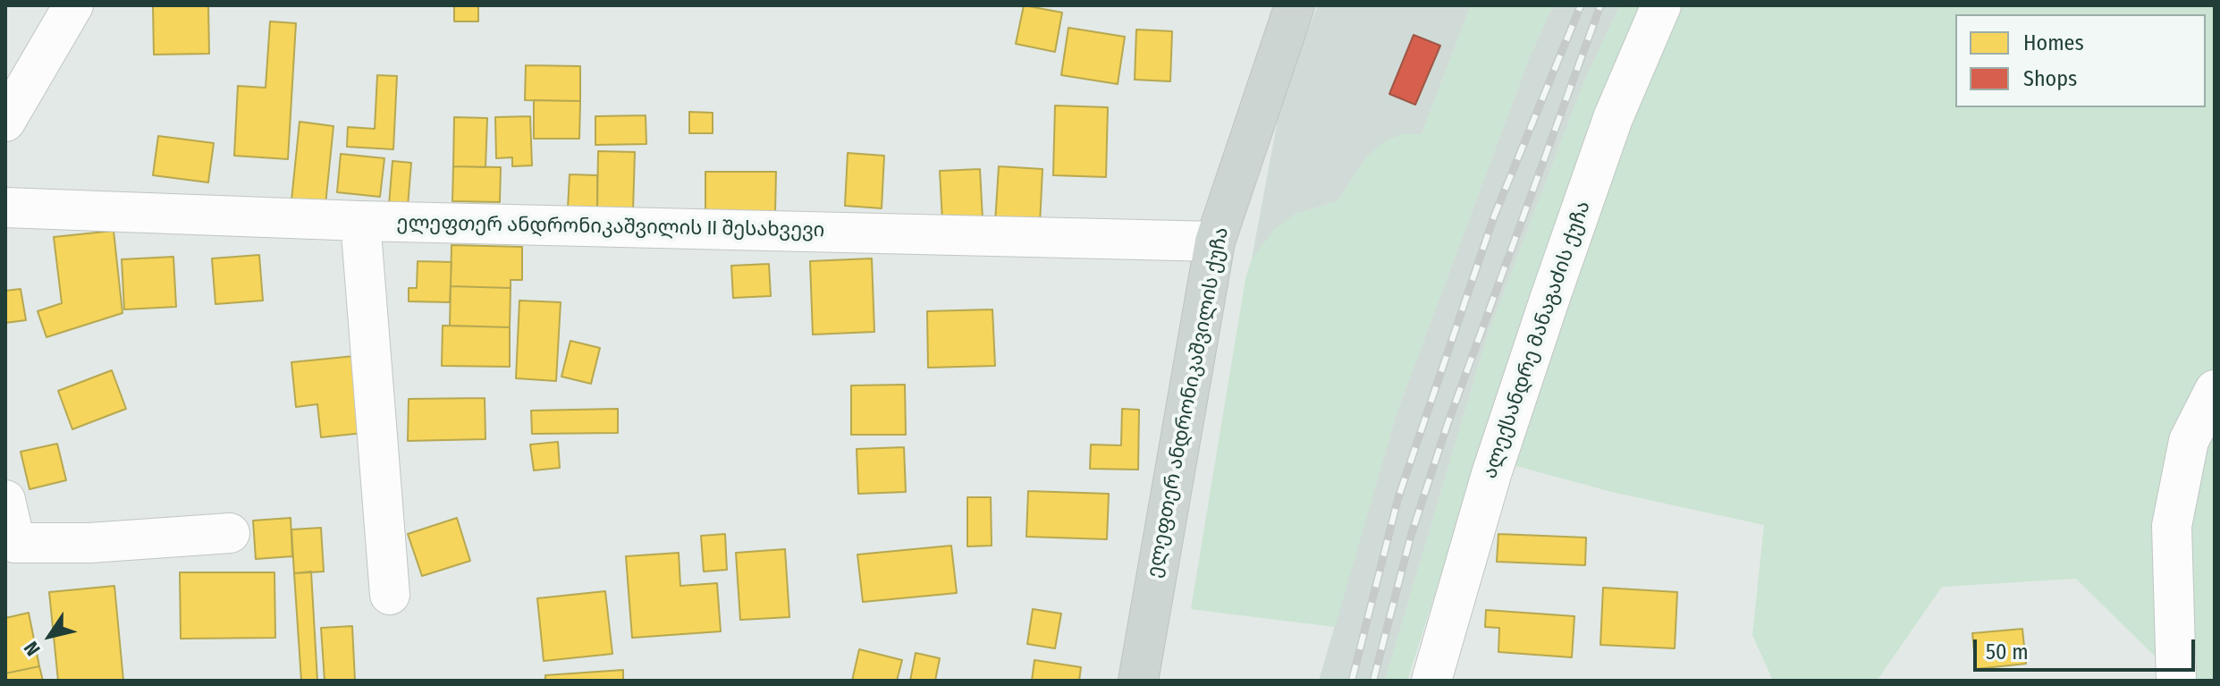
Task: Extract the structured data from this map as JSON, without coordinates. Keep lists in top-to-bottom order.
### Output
{
  "streets": {
    "main road": ["ელეფთერ ანდრონიკაშვილის ქუჩა"],
    "street": ["ელეფთერ ანდრონიკაშვილის II შესახვევი", "ალექსანდრე მანაგაძის ქუჩა"]
  },
  "crossings": [
    ["ელეფთერ ანდრონიკაშვილის II შესახვევი", "ელეფთერ ანდრონიკაშვილის ქუჩა"]
  ],
  "legend": ["Homes", "Shops"],
  "scale_bar": "50 m",
  "north": "bottom left"
}
